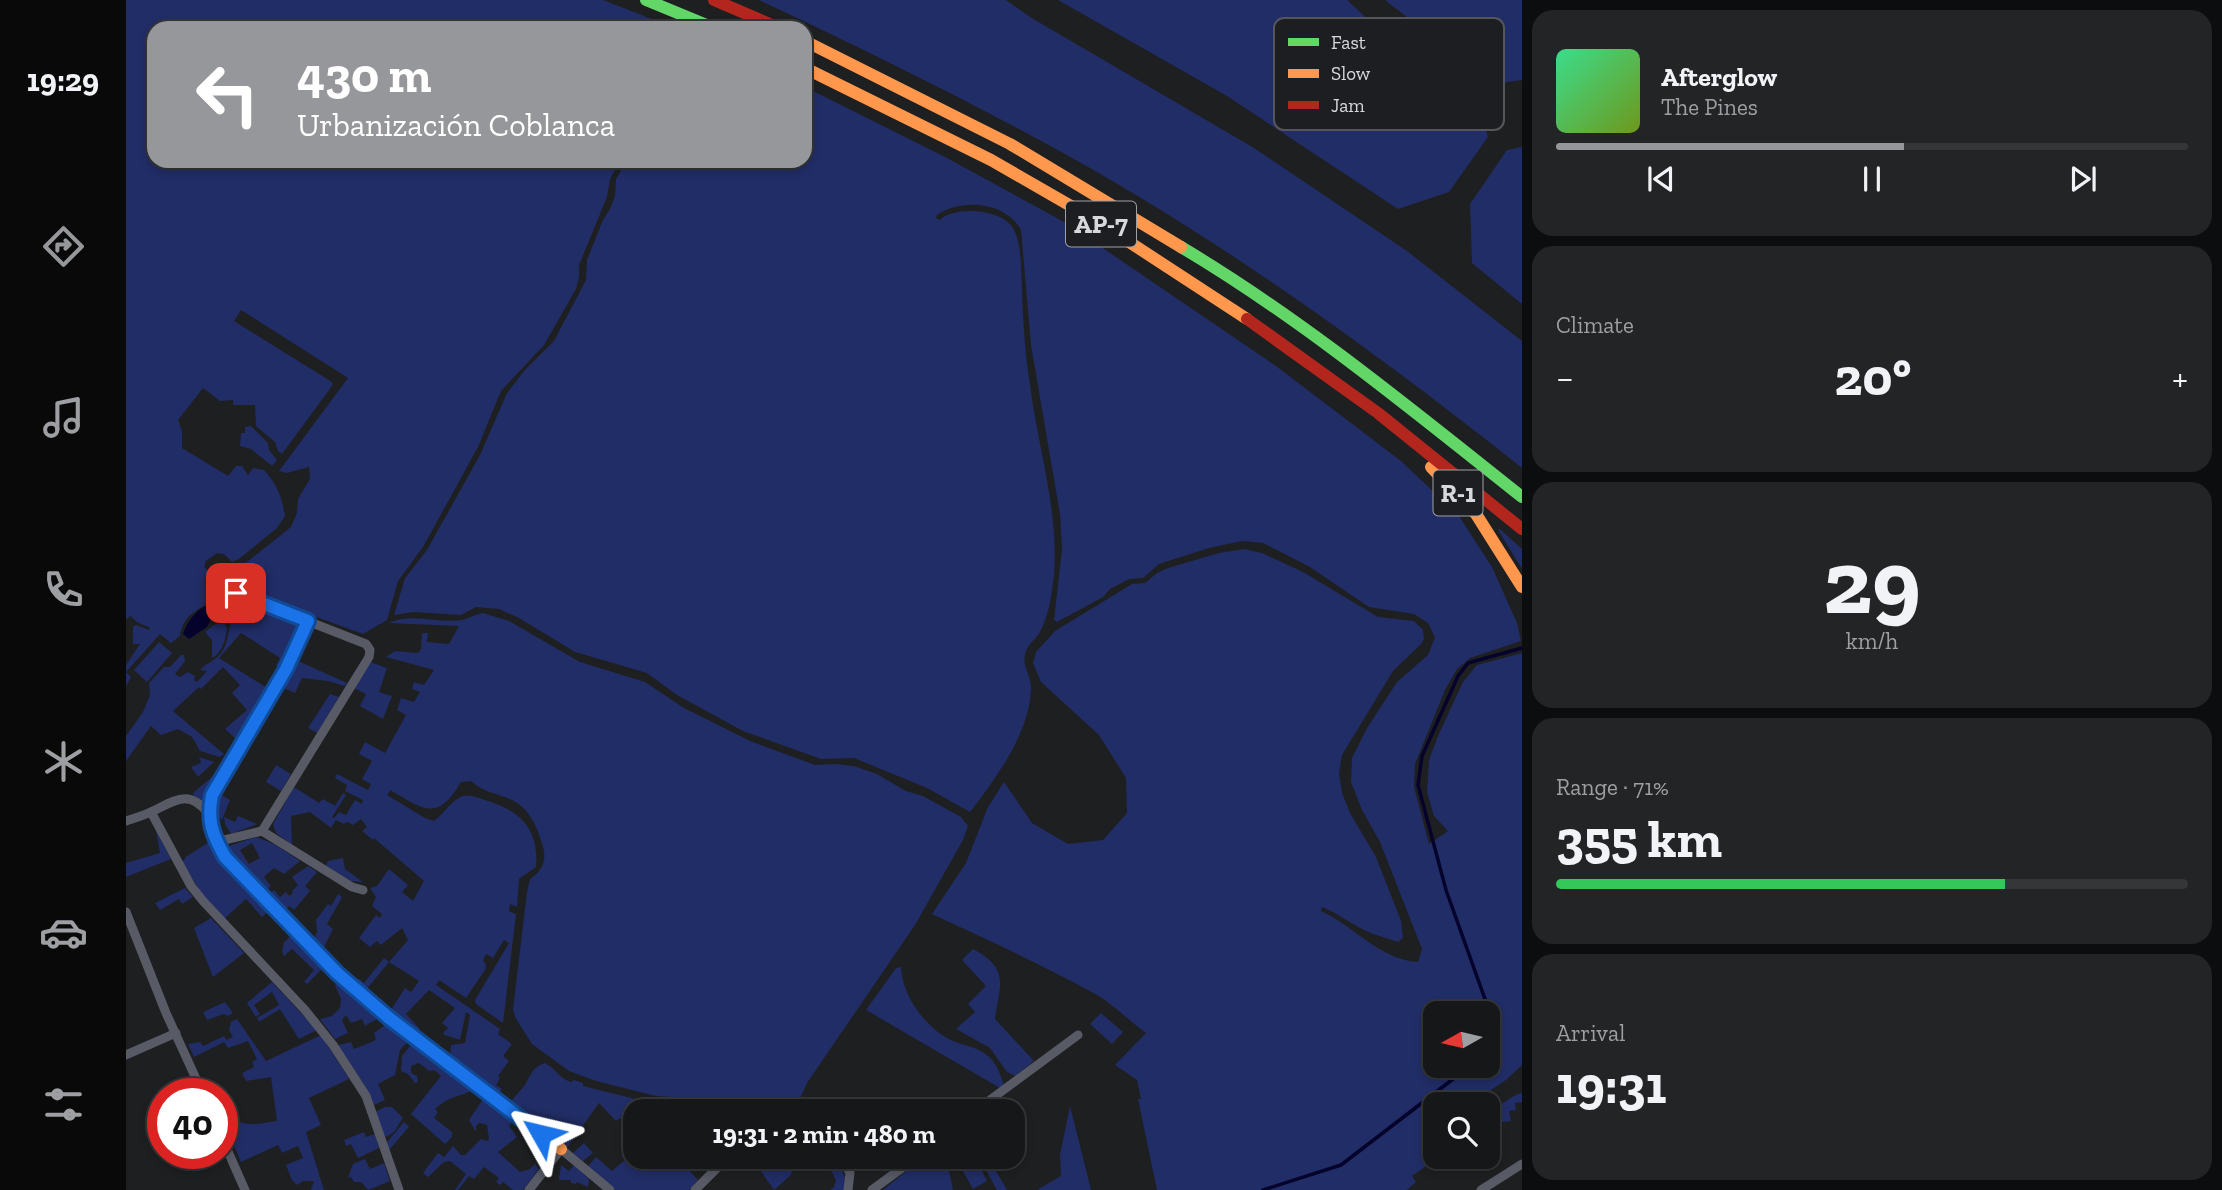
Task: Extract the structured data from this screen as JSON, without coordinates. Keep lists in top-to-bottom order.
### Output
{
  "streets": {
    "main road": ["AP-7", "R-1"]
  },
  "crossings": [
    ["AP-7", "R-1"]
  ],
  "legend": ["Fast", "Slow", "Jam"],
  "north": "left",
  "page": {
    "tabs": "19:29",
    "turn": ["430 m", "Urbanización Coblanca"],
    "song": ["Afterglow", "The Pines"],
    "tile": [
      "Climate",
      ["29", "km/h"],
      ["Range · 71%", "355 km"],
      ["Arrival", "19:31"]
    ],
    "heat": ["−", "20°", "+"],
    "limit": "40",
    "trip": "19:31 · 2 min · 480 m"
  }
}
